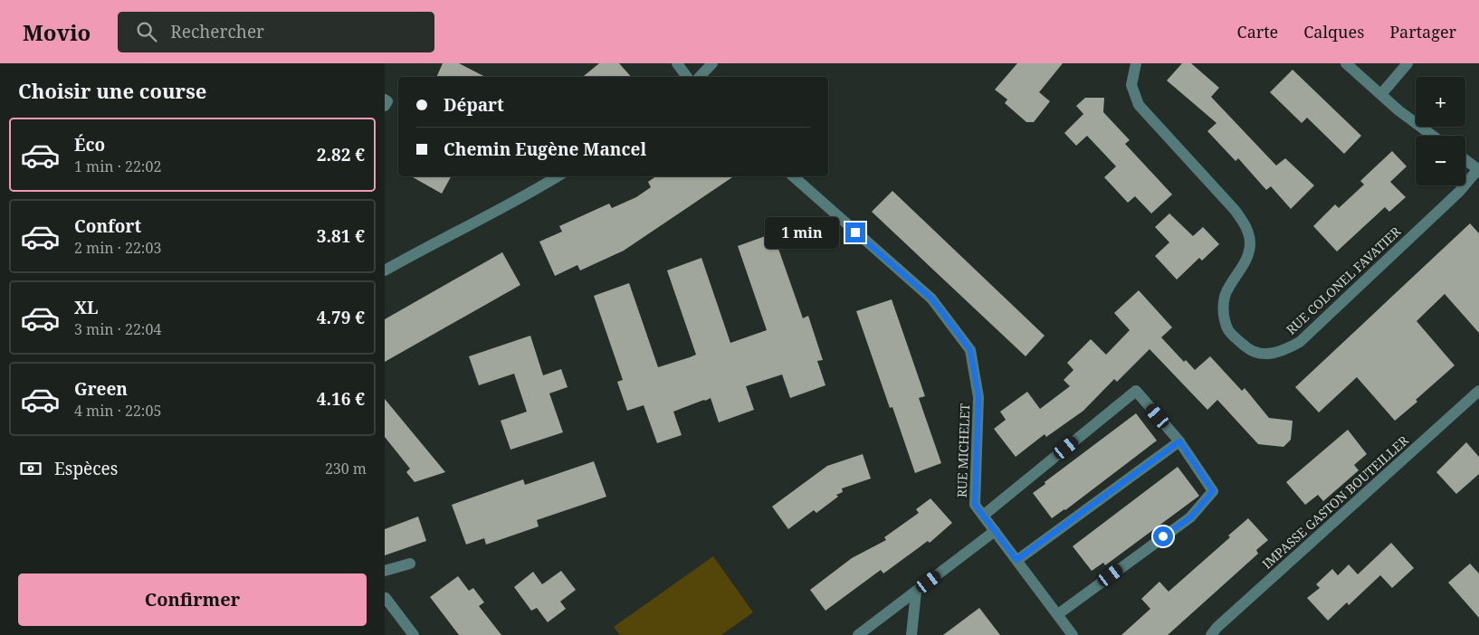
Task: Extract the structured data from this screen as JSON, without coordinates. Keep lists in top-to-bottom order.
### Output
{
  "streets": {
    "street": ["RUE COLONEL FAVATIER", "RUE MICHELET", "IMPASSE GASTON BOUTEILLER"]
  },
  "page": {
    "header": "Movio",
    "search": "Rechercher",
    "nav": ["Carte", "Calques", "Partager"],
    "heading": "Choisir une course",
    "map_buttons": ["+", "−"],
    "banner": ["Départ", "Chemin Eugène Mancel"],
    "list": [
      {
        "name": "Éco",
        "note": "1 min · 22:02",
        "value": "2.82 €"
      },
      {
        "name": "Confort",
        "note": "2 min · 22:03",
        "value": "3.81 €"
      },
      {
        "name": "XL",
        "note": "3 min · 22:04",
        "value": "4.79 €"
      },
      {
        "name": "Green",
        "note": "4 min · 22:05",
        "value": "4.16 €"
      }
    ],
    "bubble": "1 min",
    "pay": ["Espèces", "230 m"],
    "buttons": "Confirmer"
  }
}
